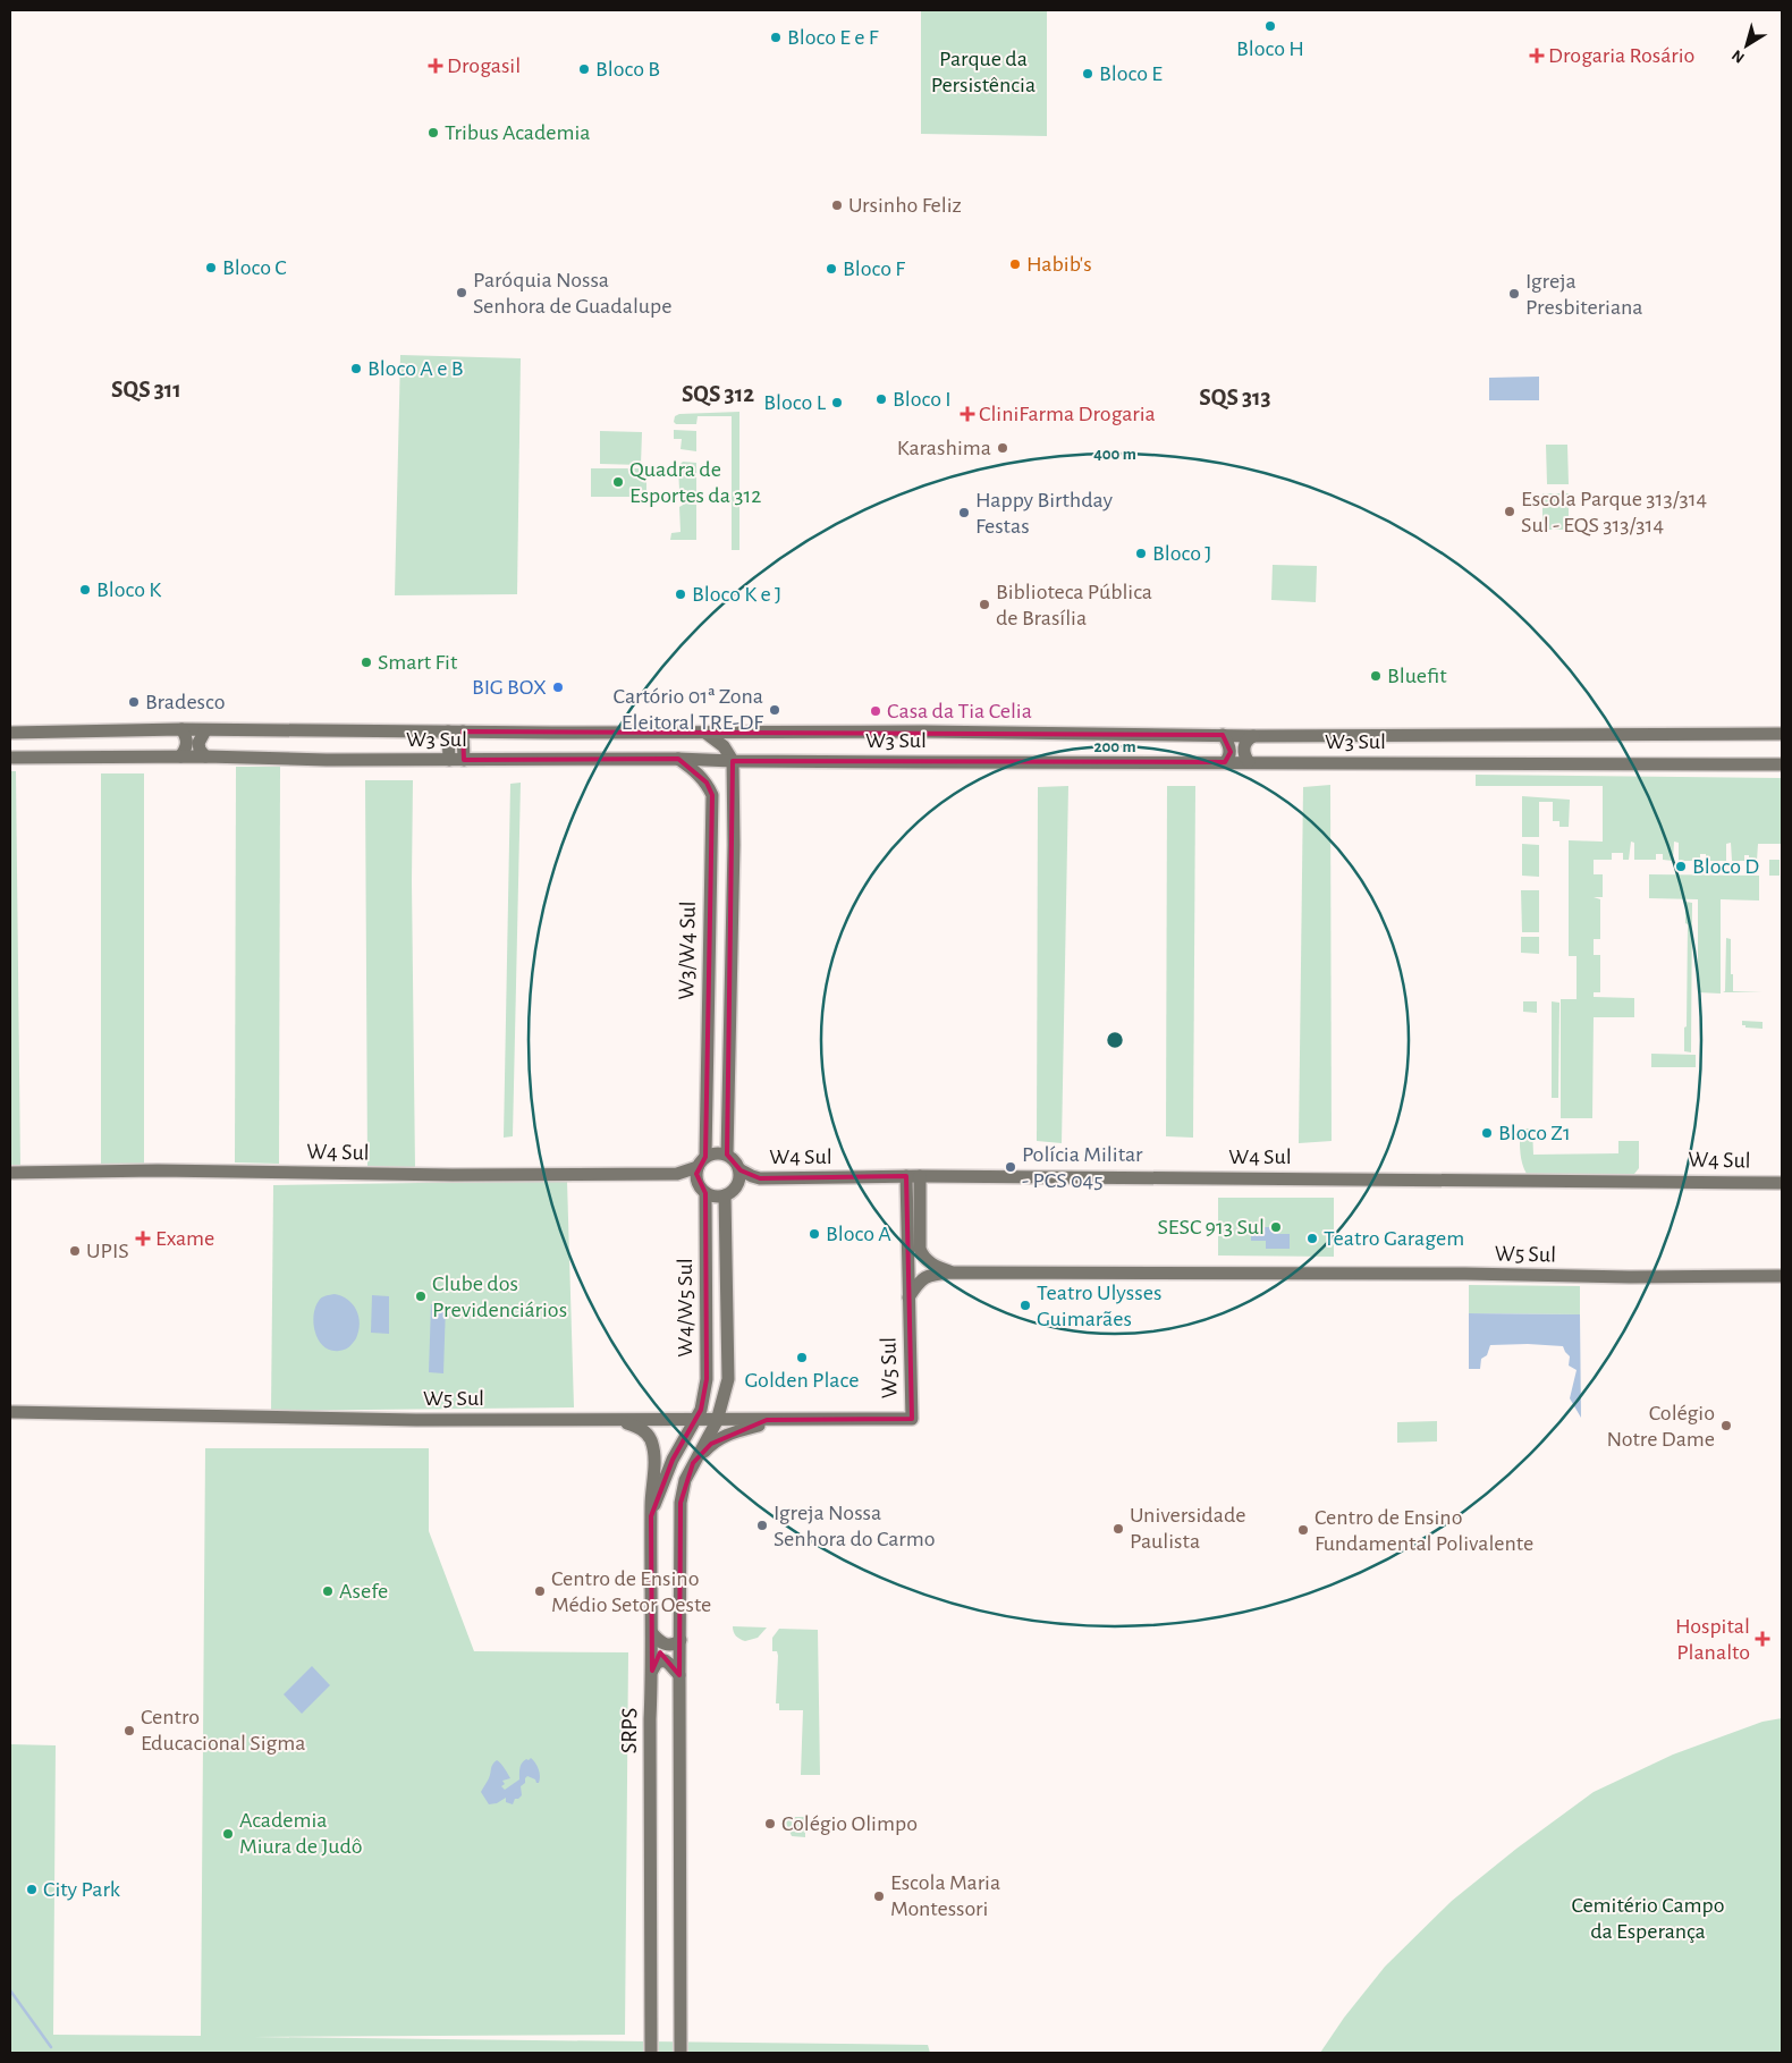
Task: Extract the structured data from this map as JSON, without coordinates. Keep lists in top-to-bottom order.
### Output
{
  "streets": {
    "main road": [
      "W3 Sul",
      "W3/W4 Sul",
      "W4 Sul",
      "W5 Sul",
      "W4/W5 Sul",
      "SRPS"
    ]
  },
  "crossings": [
    ["W3 Sul", "W3/W4 Sul"],
    ["W3/W4 Sul", "W4 Sul"],
    ["W3/W4 Sul", "W4/W5 Sul"],
    ["W4 Sul", "W4/W5 Sul"],
    ["W5 Sul", "W4/W5 Sul"],
    ["W5 Sul", "SRPS"],
    ["W4/W5 Sul", "SRPS"]
  ],
  "districts": ["SQS 311", "SQS 312", "SQS 313"],
  "parks": ["Parque da Persistência", "Cemitério Campo da Esperança"],
  "places": {
    "other": [
      "Bloco H",
      "Bloco E e F",
      "Bloco B",
      "Bloco E",
      "Tribus Academia",
      "Ursinho Feliz",
      "Habib's",
      "Bloco C",
      "Bloco F",
      "Paróquia Nossa Senhora de Guadalupe",
      "Igreja Presbiteriana",
      "Bloco A e B",
      "Bloco I",
      "Bloco L",
      "Karashima",
      "Quadra de Esportes da 312",
      "Escola Parque 313/314 Sul - EQS 313/314",
      "Happy Birthday Festas",
      "Bloco J",
      "Bloco K",
      "Bloco K e J",
      "Biblioteca Pública de Brasília",
      "Smart Fit",
      "Bluefit",
      "BIG BOX",
      "Bradesco",
      "Cartório 01ª Zona Eleitoral TRE-DF",
      "Casa da Tia Celia",
      "Bloco D",
      "Bloco Z1",
      "Polícia Militar - PCS 045",
      "SESC 913 Sul",
      "Bloco A",
      "Teatro Garagem",
      "UPIS",
      "Clube dos Previdenciários",
      "Teatro Ulysses Guimarães",
      "Golden Place",
      "Colégio Notre Dame",
      "Igreja Nossa Senhora do Carmo",
      "Universidade Paulista",
      "Centro de Ensino Fundamental Polivalente",
      "Asefe",
      "Centro de Ensino Médio Setor Oeste",
      "Centro Educacional Sigma",
      "Colégio Olimpo",
      "Academia Miura de Judô",
      "City Park",
      "Escola Maria Montessori"
    ],
    "health": [
      "Drogaria Rosário",
      "Drogasil",
      "CliniFarma Drogaria",
      "Exame",
      "Hospital Planalto"
    ]
  },
  "north": "bottom left",
  "rings": ["400 m", "200 m"]
}
